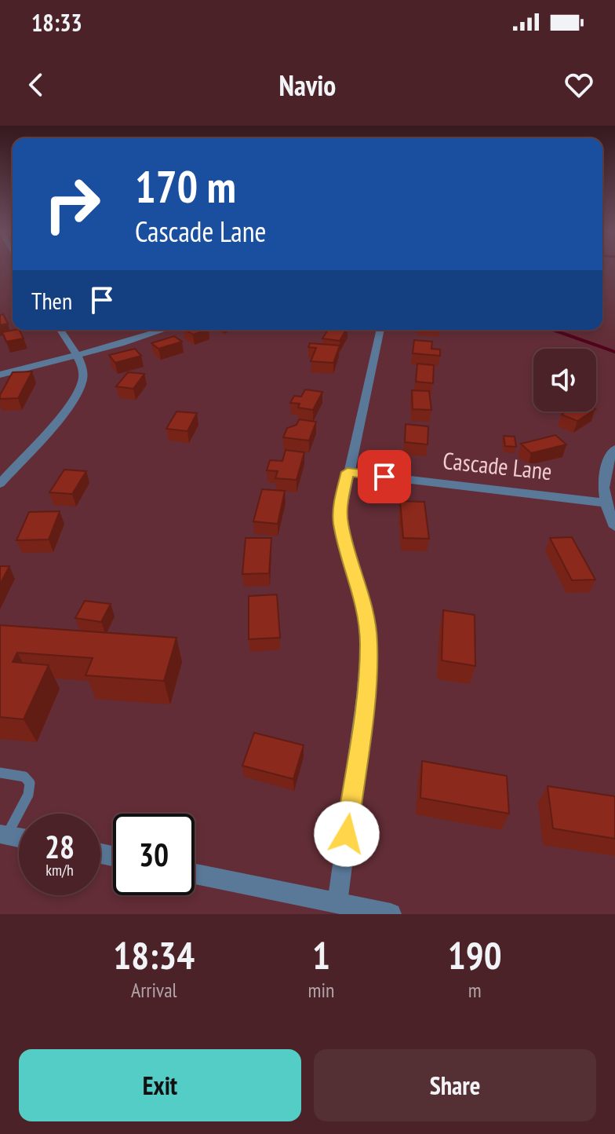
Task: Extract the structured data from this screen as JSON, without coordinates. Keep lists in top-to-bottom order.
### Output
{
  "streets": {
    "street": ["Cascade Lane"]
  },
  "page": {
    "status": "18:33",
    "header": "Navio",
    "turn": ["170 m", "Cascade Lane"],
    "then": "Then",
    "speed": "28 km/h",
    "limit": "30",
    "eta": [
      "18:34",
      "Arrival",
      "1",
      "min",
      "190",
      "m"
    ],
    "buttons": ["Exit", "Share"]
  }
}
